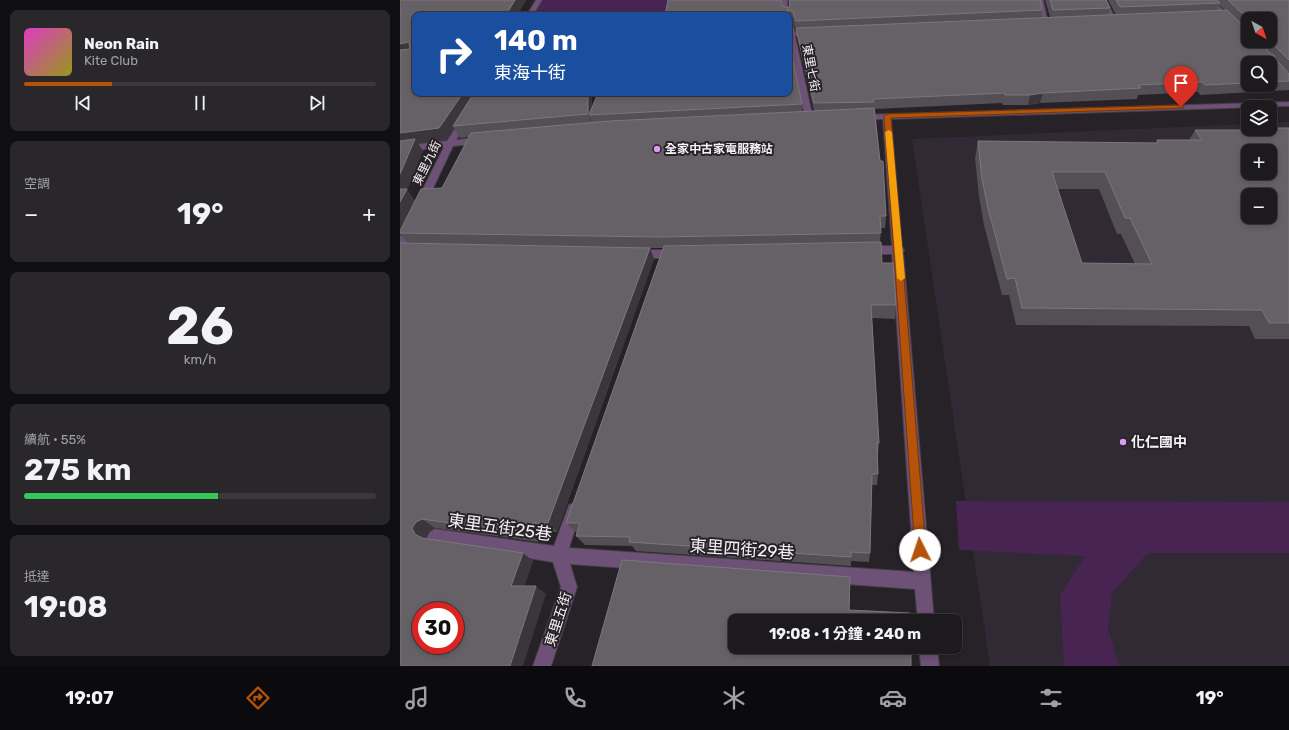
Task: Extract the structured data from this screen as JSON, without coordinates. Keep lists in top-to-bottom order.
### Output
{
  "streets": {
    "street": [
      "東里七街",
      "東里九街",
      "東里五街25巷",
      "東里四街29巷",
      "東里五街"
    ]
  },
  "crossings": [
    ["東里五街25巷", "東里四街29巷"],
    ["東里五街25巷", "東里五街"],
    ["東里四街29巷", "東里五街"]
  ],
  "places": ["全家中古家電服務站", "化仁國中"],
  "north": "bottom right",
  "page": {
    "map_buttons": ["+", "−"],
    "turn": ["140 m", "東海十街"],
    "song": ["Neon Rain", "Kite Club"],
    "tile": [
      "空調",
      ["26", "km/h"],
      ["續航 · 55%", "275 km"],
      ["抵達", "19:08"]
    ],
    "heat": ["−", "19°", "+"],
    "limit": "30",
    "trip": "19:08 · 1 分鐘 · 240 m",
    "tabs": ["19:07", "19°"]
  }
}
